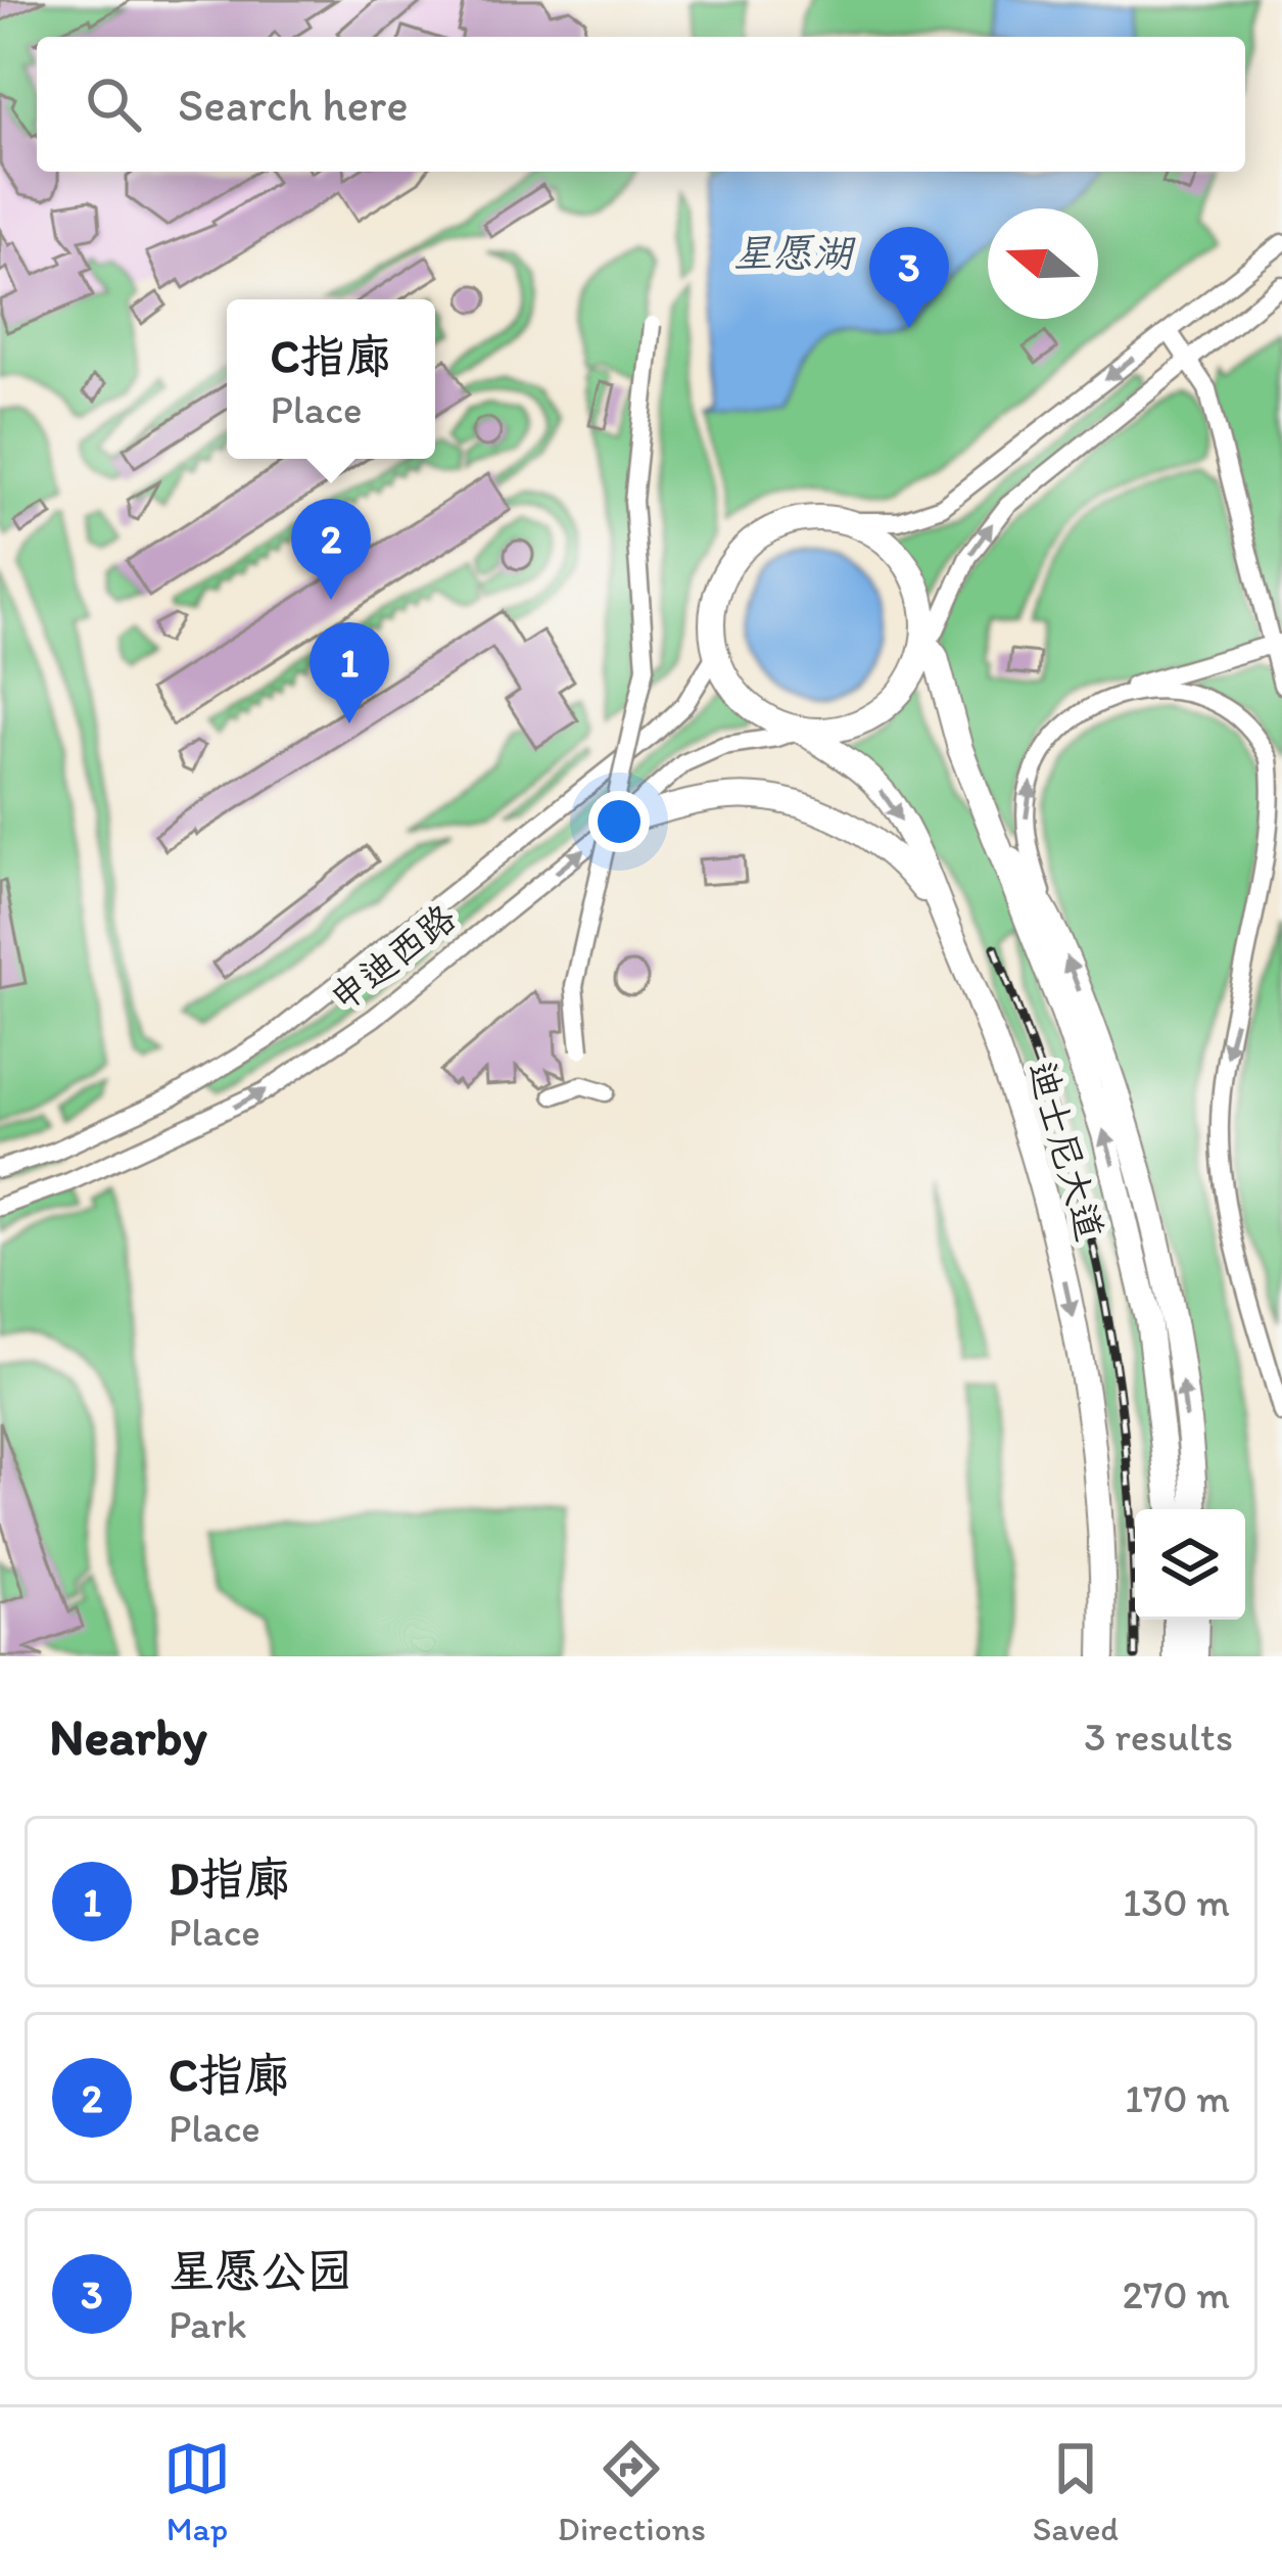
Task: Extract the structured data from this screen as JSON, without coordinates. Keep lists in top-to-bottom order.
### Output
{
  "streets": {
    "highway": ["迪士尼大道"],
    "street": ["申迪西路"]
  },
  "crossings": [
    ["申迪西路", "迪士尼大道"]
  ],
  "water": ["星愿湖"],
  "north": "left",
  "page": {
    "search": "Search here",
    "pins": ["3", "2", "1"],
    "popup": ["C指廊", "Place"],
    "heading": ["Nearby", "3 results"],
    "list": [
      {
        "mark": "1",
        "name": "D指廊",
        "note": "Place",
        "value": "130 m"
      },
      {
        "mark": "2",
        "name": "C指廊",
        "note": "Place",
        "value": "170 m"
      },
      {
        "mark": "3",
        "name": "星愿公园",
        "note": "Park",
        "value": "270 m"
      }
    ],
    "nav": ["Map", "Directions", "Saved"]
  }
}
